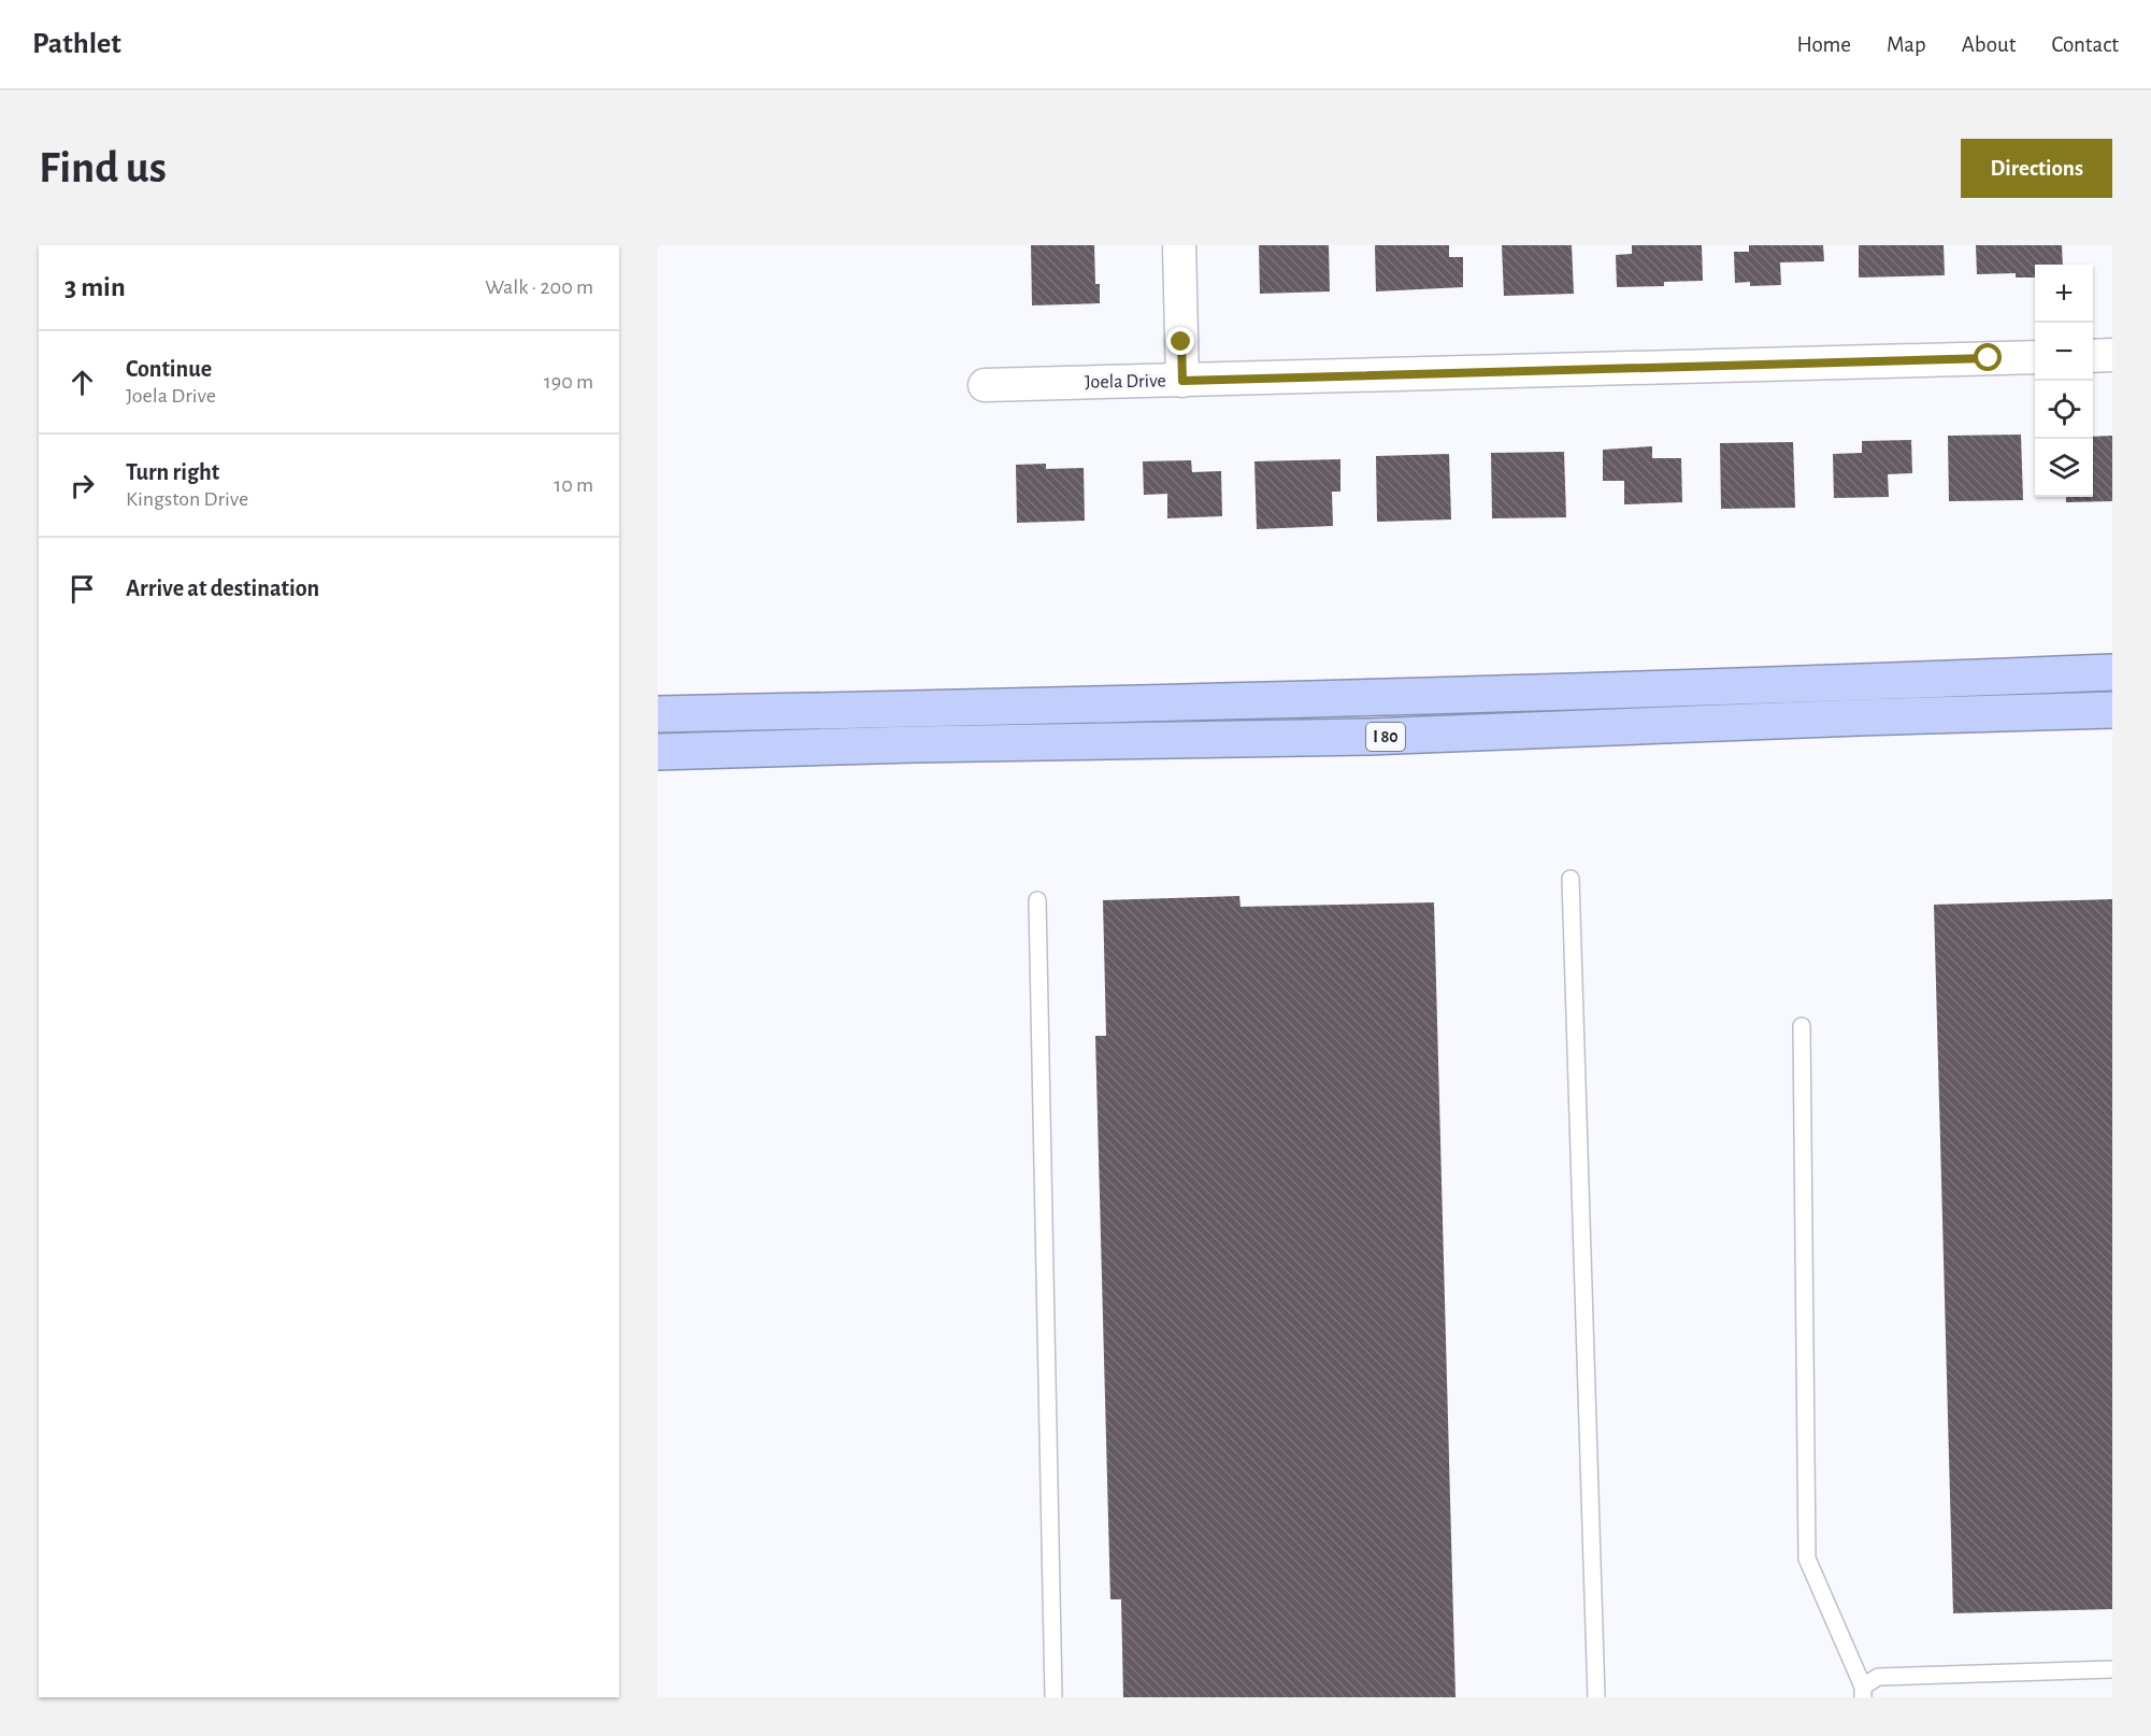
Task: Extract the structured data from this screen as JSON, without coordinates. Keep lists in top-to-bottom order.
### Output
{
  "streets": {
    "highway": ["I 80"],
    "street": ["Joela Drive"]
  },
  "page": {
    "header": "Pathlet",
    "nav": [
      "Home",
      "Map",
      "About",
      "Contact"
    ],
    "buttons": "Directions",
    "title": "Find us",
    "heading": ["3 min", "Walk · 200 m"],
    "map_buttons": ["+", "−"],
    "list": [
      ["Continue", "Joela Drive", "190 m"],
      ["Turn right", "Kingston Drive", "10 m"],
      "Arrive at destination"
    ]
  }
}
